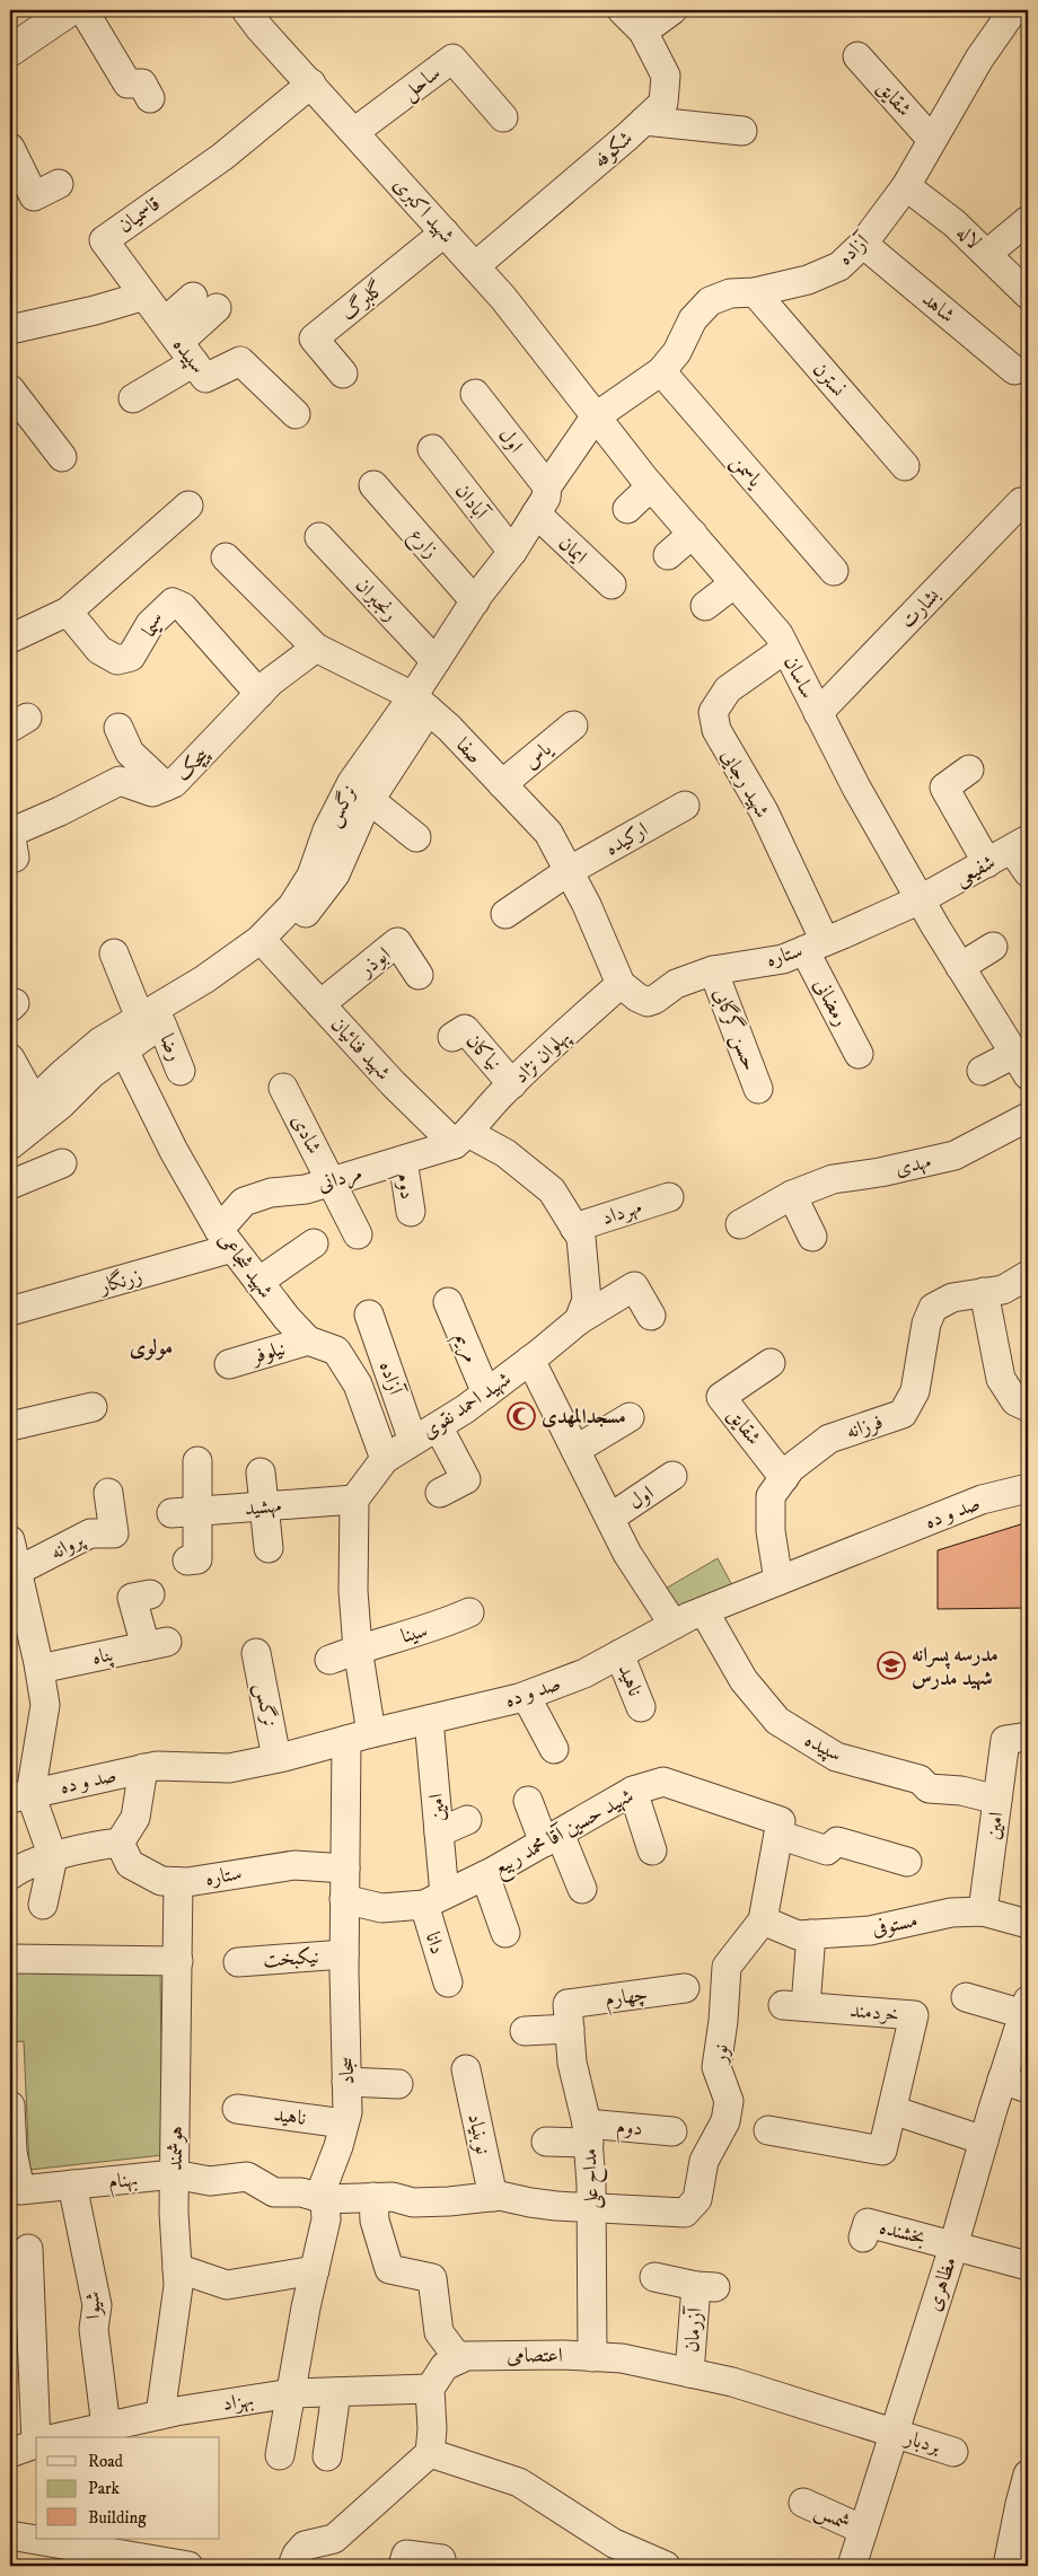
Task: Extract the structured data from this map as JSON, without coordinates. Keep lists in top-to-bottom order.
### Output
{
  "streets": {
    "street": [
      "ساحل",
      "شقایق",
      "شکوفه",
      "شهید اکبری",
      "قاسمیان",
      "لاله",
      "آزاده",
      "گلبرگ",
      "شاهد",
      "سپیده",
      "نسترن",
      "اول",
      "یاسمن",
      "آبادان",
      "زارع",
      "ایمان",
      "رنجبران",
      "بشارت",
      "سیما",
      "ساسان",
      "صفا",
      "یاس",
      "پیچک",
      "شهید رجایی",
      "نرگس",
      "ارکیده",
      "شفیعی",
      "ستاره",
      "ابوذر",
      "رمضانی",
      "حسن گرگابی",
      "رضا",
      "شهید فنائیان",
      "نیاکان",
      "پهلوان نژاد",
      "شادی",
      "مهدی",
      "مردانی",
      "دوم",
      "مهرداد",
      "شهید شجاعی",
      "زرنگار",
      "مریم",
      "نیلوفر",
      "شهید احمد نقوی",
      "فرزانه",
      "مهشید",
      "صد و ده",
      "پروانه",
      "سینا",
      "پناه",
      "ناهید",
      "امین",
      "شهید حسین آقا محمد ربیع",
      "مستوفی",
      "دانا",
      "نیکبخت",
      "چهارم",
      "خردمند",
      "نور",
      "سجاد",
      "نوبنیاد",
      "هوشمند",
      "مداح علی",
      "بهنام",
      "بخشنده",
      "مظاهری",
      "شیوا",
      "آزرمان",
      "اعتصامی",
      "بهزاد",
      "بردبار",
      "شمس"
    ]
  },
  "crossings": [
    ["ساحل", "شهید اکبری"],
    ["شقایق", "آزاده"],
    ["شقایق", "فرزانه"],
    ["شکوفه", "شهید اکبری"],
    ["شهید اکبری", "قاسمیان"],
    ["شهید اکبری", "آزاده"],
    ["شهید اکبری", "گلبرگ"],
    ["شهید اکبری", "ساسان"],
    ["شهید اکبری", "نرگس"],
    ["قاسمیان", "سپیده"],
    ["لاله", "آزاده"],
    ["آزاده", "شاهد"],
    ["آزاده", "نسترن"],
    ["آزاده", "یاسمن"],
    ["آزاده", "ساسان"],
    ["آزاده", "نرگس"],
    ["آزاده", "شهید احمد نقوی"],
    ["سپیده", "صد و ده"],
    ["سپیده", "امین"],
    ["اول", "نرگس"],
    ["آبادان", "نرگس"],
    ["زارع", "نرگس"],
    ["ایمان", "نرگس"],
    ["رنجبران", "نرگس"],
    ["بشارت", "ساسان"],
    ["سیما", "پیچک"],
    ["ساسان", "شهید رجایی"],
    ["ساسان", "نرگس"],
    ["ساسان", "شفیعی"],
    ["ساسان", "ستاره"],
    ["صفا", "یاس"],
    ["صفا", "پیچک"],
    ["صفا", "نرگس"],
    ["صفا", "ارکیده"],
    ["صفا", "ستاره"],
    ["صفا", "پهلوان نژاد"],
    ["شهید رجایی", "ستاره"],
    ["شهید رجایی", "رمضانی"],
    ["نرگس", "رضا"],
    ["نرگس", "شهید فنائیان"],
    ["نرگس", "شهید شجاعی"],
    ["نرگس", "صد و ده"],
    ["شفیعی", "ستاره"],
    ["ستاره", "رمضانی"],
    ["ستاره", "حسن گرگابی"],
    ["ستاره", "پهلوان نژاد"],
    ["ستاره", "سجاد"],
    ["ستاره", "هوشمند"],
    ["ابوذر", "شهید فنائیان"],
    ["شهید فنائیان", "پهلوان نژاد"],
    ["شهید فنائیان", "مردانی"],
    ["نیاکان", "پهلوان نژاد"],
    ["پهلوان نژاد", "مردانی"],
    ["شادی", "مردانی"],
    ["مردانی", "دوم"],
    ["مردانی", "شهید شجاعی"],
    ["مردانی", "زرنگار"],
    ["دوم", "مداح علی"],
    ["شهید شجاعی", "زرنگار"],
    ["شهید شجاعی", "نیلوفر"],
    ["شهید شجاعی", "شهید احمد نقوی"],
    ["مریم", "شهید احمد نقوی"],
    ["شهید احمد نقوی", "مهشید"],
    ["فرزانه", "صد و ده"],
    ["صد و ده", "ناهید"],
    ["صد و ده", "امین"],
    ["صد و ده", "سجاد"],
    ["ناهید", "سجاد"],
    ["امین", "شهید حسین آقا محمد ربیع"],
    ["امین", "مستوفی"],
    ["امین", "دانا"],
    ["شهید حسین آقا محمد ربیع", "دانا"],
    ["شهید حسین آقا محمد ربیع", "نور"],
    ["شهید حسین آقا محمد ربیع", "سجاد"],
    ["مستوفی", "خردمند"],
    ["مستوفی", "نور"],
    ["نیکبخت", "سجاد"],
    ["چهارم", "مداح علی"],
    ["نور", "مداح علی"],
    ["نور", "بهنام"],
    ["سجاد", "بهنام"],
    ["سجاد", "بهزاد"],
    ["نوبنیاد", "بهنام"],
    ["هوشمند", "بهنام"],
    ["هوشمند", "بهزاد"],
    ["مداح علی", "بهنام"],
    ["مداح علی", "اعتصامی"],
    ["بهنام", "شیوا"],
    ["بخشنده", "مظاهری"],
    ["مظاهری", "اعتصامی"],
    ["مظاهری", "بردبار"],
    ["مظاهری", "شمس"],
    ["شیوا", "بهزاد"],
    ["آزرمان", "اعتصامی"],
    ["اعتصامی", "بردبار"]
  ],
  "districts": ["مولوی"],
  "places": {
    "mosque": ["مسجدالمهدی"],
    "school or university": ["مدرسه پسرانه شهید مدرس"]
  },
  "legend": ["Road", "Park", "Building"]
}
